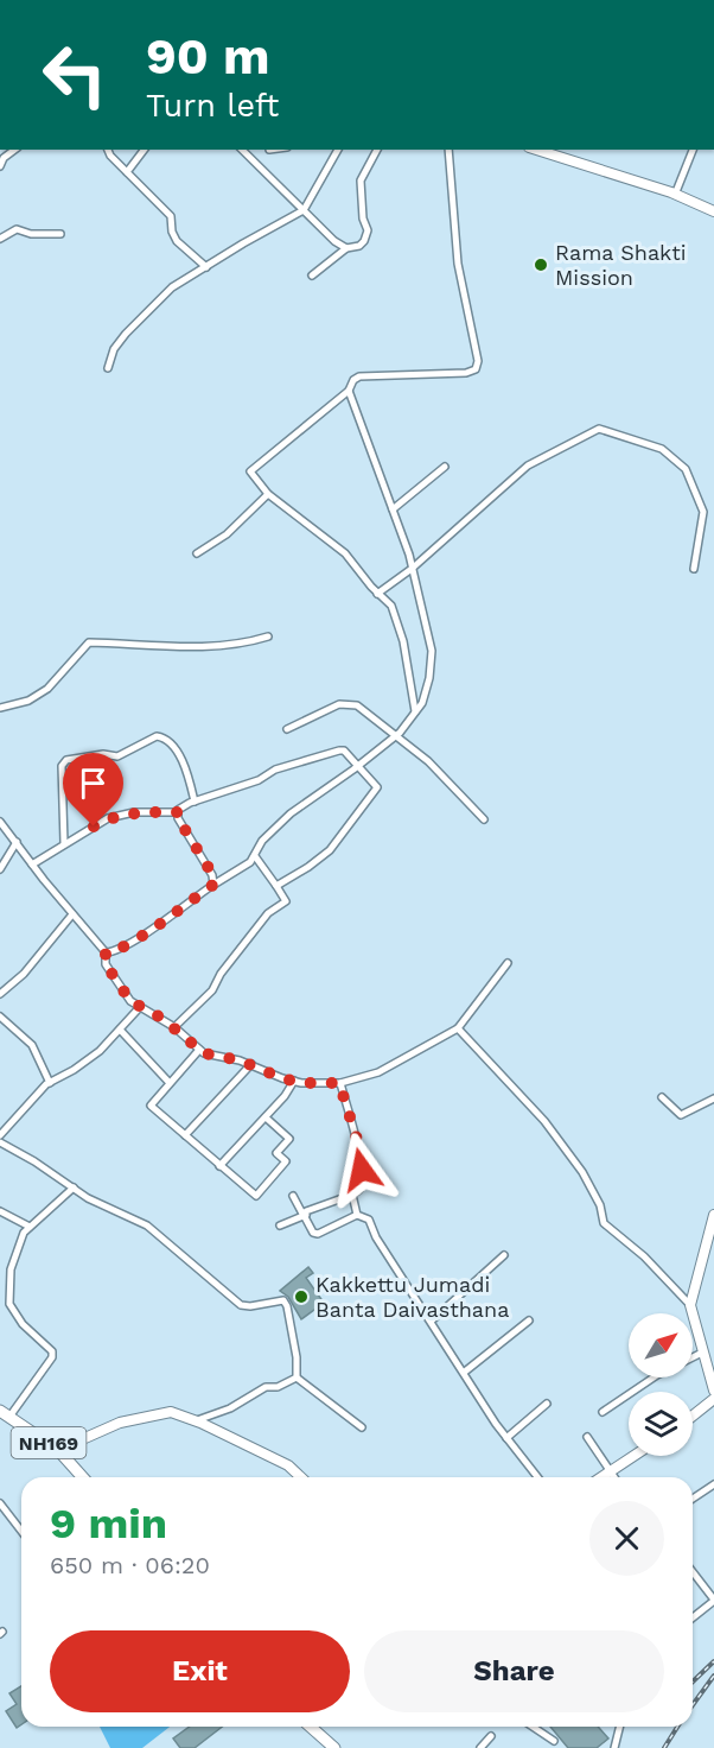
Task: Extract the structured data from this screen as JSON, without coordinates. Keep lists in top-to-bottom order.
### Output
{
  "streets": {
    "highway": ["NH169"]
  },
  "places": ["Rama Shakti Mission", "Kakkettu Jumadi Banta Daivasthana"],
  "north": "top right",
  "page": {
    "turn": ["90 m", "Turn left"],
    "heading": ["9 min", "650 m · 06:20"],
    "buttons": ["Exit", "Share"]
  }
}
